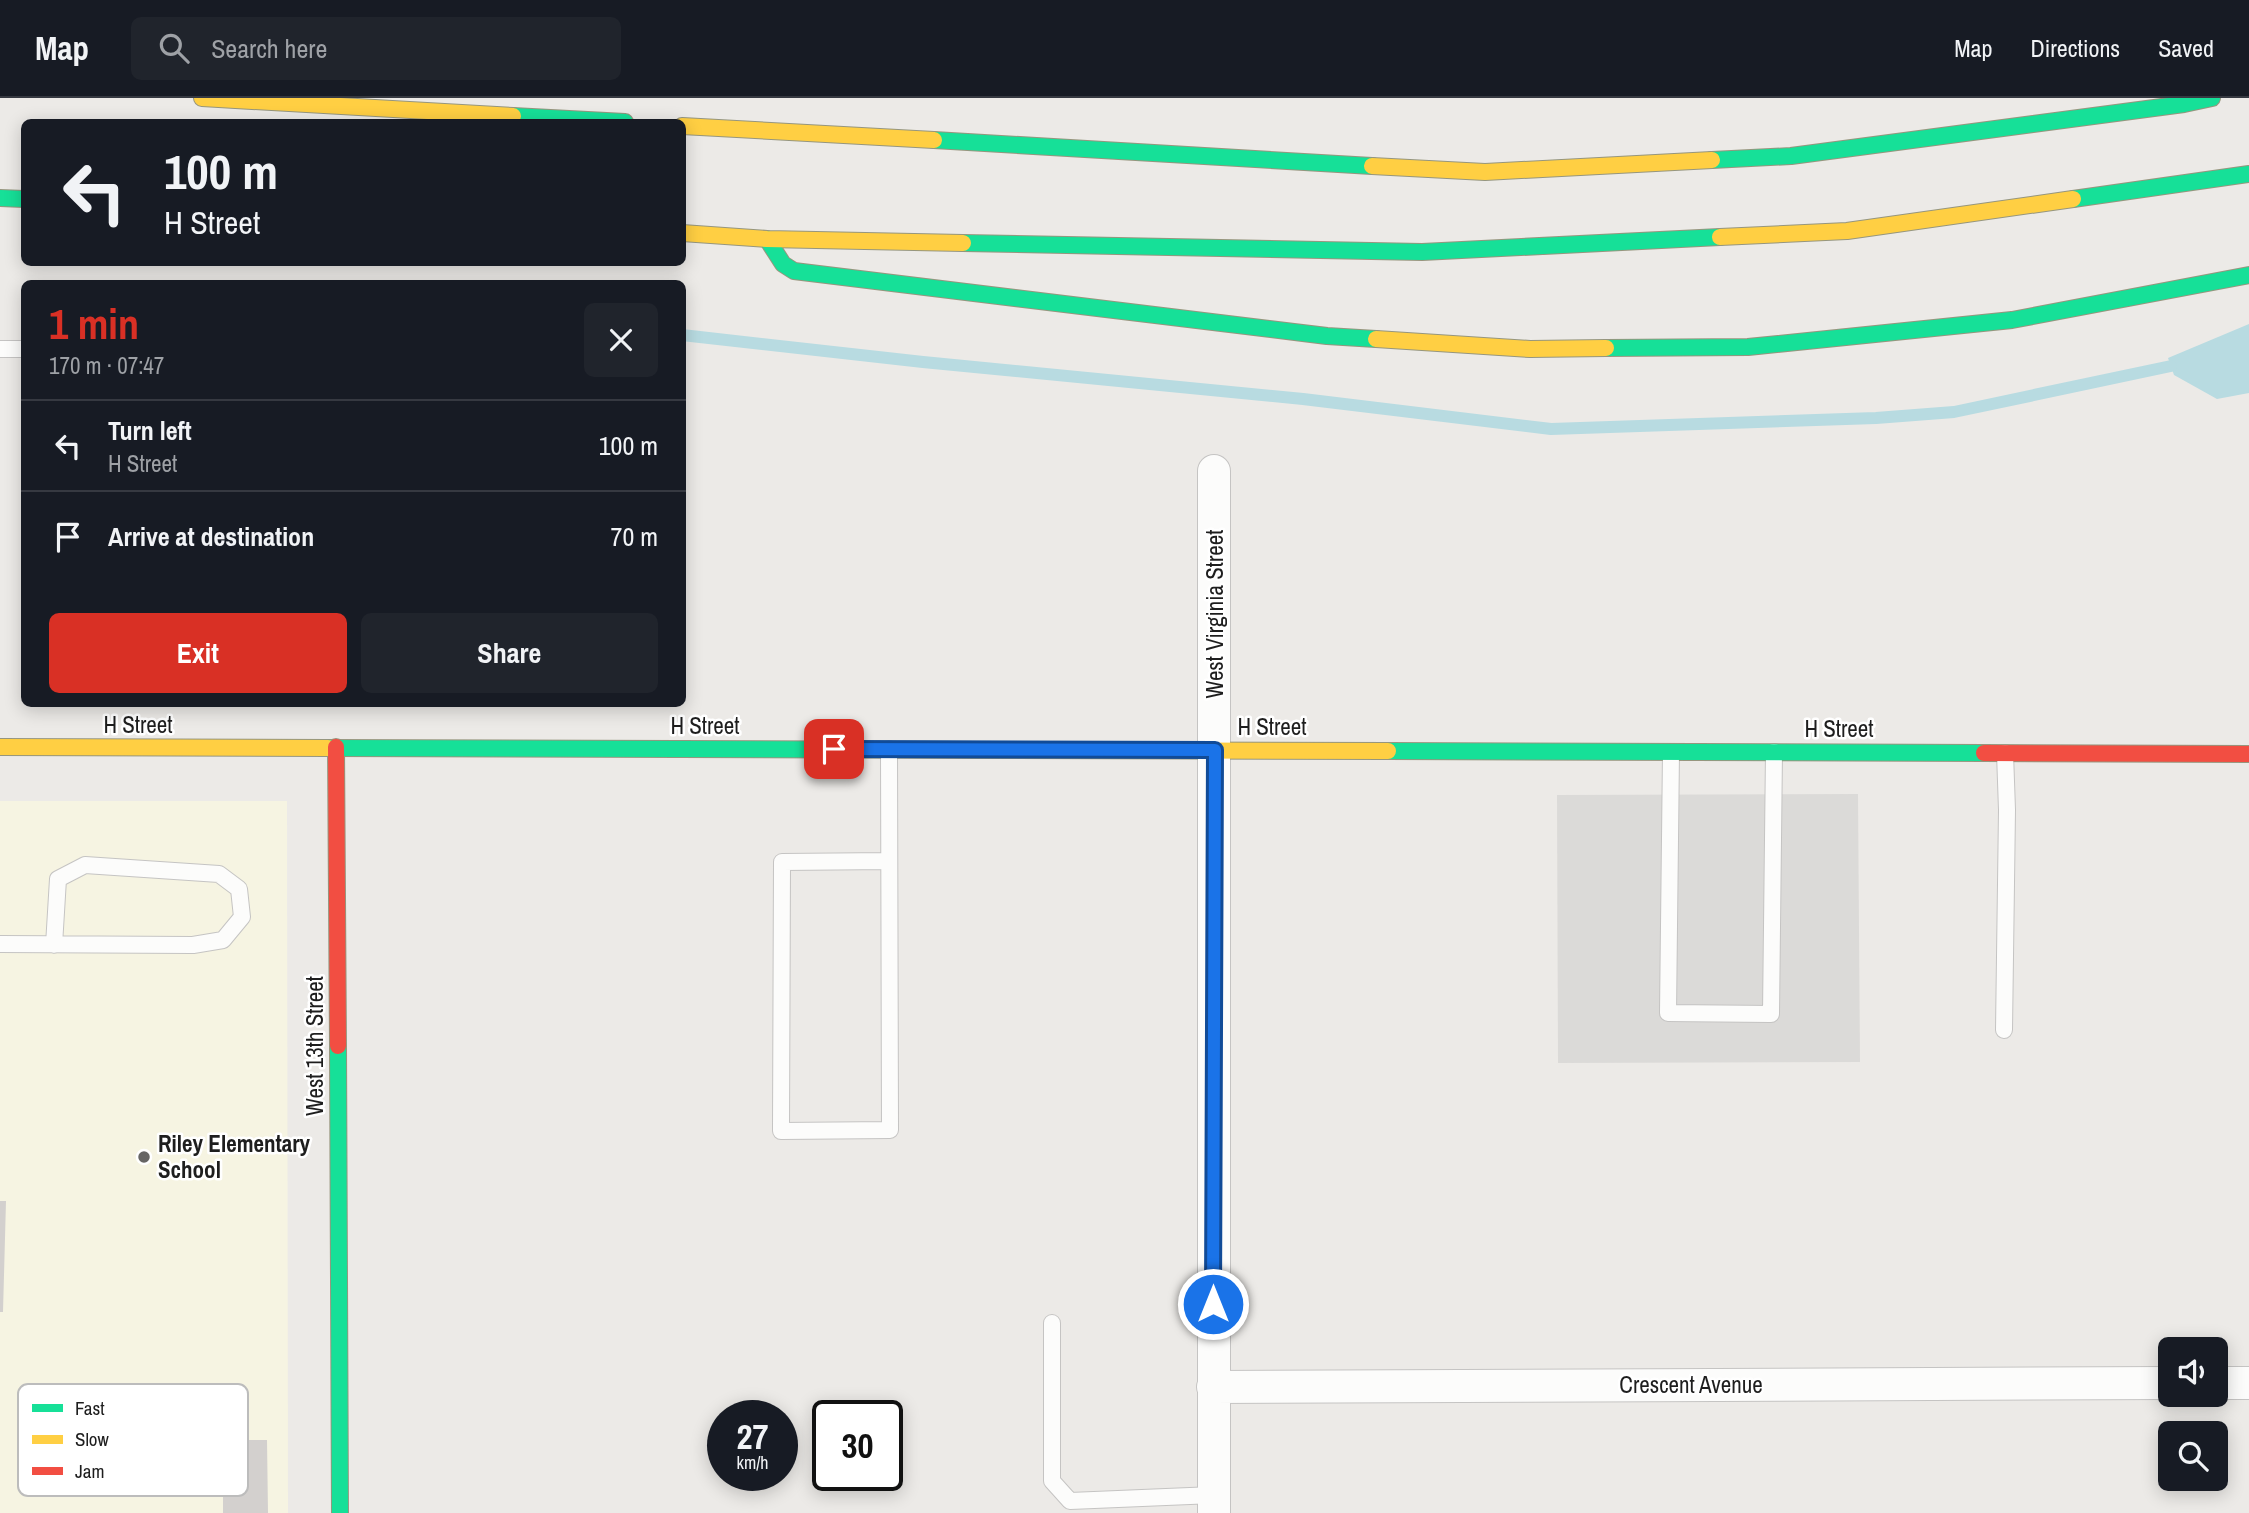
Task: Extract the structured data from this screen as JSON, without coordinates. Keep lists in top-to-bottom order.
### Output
{
  "streets": {
    "main road": ["H Street", "West 13th Street"],
    "street": ["West Virginia Street", "Crescent Avenue"]
  },
  "crossings": [
    ["West Virginia Street", "H Street"],
    ["West Virginia Street", "Crescent Avenue"],
    ["H Street", "West 13th Street"]
  ],
  "places": ["Riley Elementary School"],
  "legend": ["Fast", "Slow", "Jam"],
  "page": {
    "header": "Map",
    "search": "Search here",
    "nav": ["Map", "Directions", "Saved"],
    "turn": ["100 m", "H Street"],
    "heading": ["1 min", "170 m · 07:47"],
    "list": [
      {
        "name": "Turn left",
        "note": "H Street",
        "value": "100 m"
      },
      {
        "name": "Arrive at destination",
        "value": "70 m"
      }
    ],
    "buttons": ["Exit", "Share"],
    "speed": "27 km/h",
    "limit": "30"
  }
}
